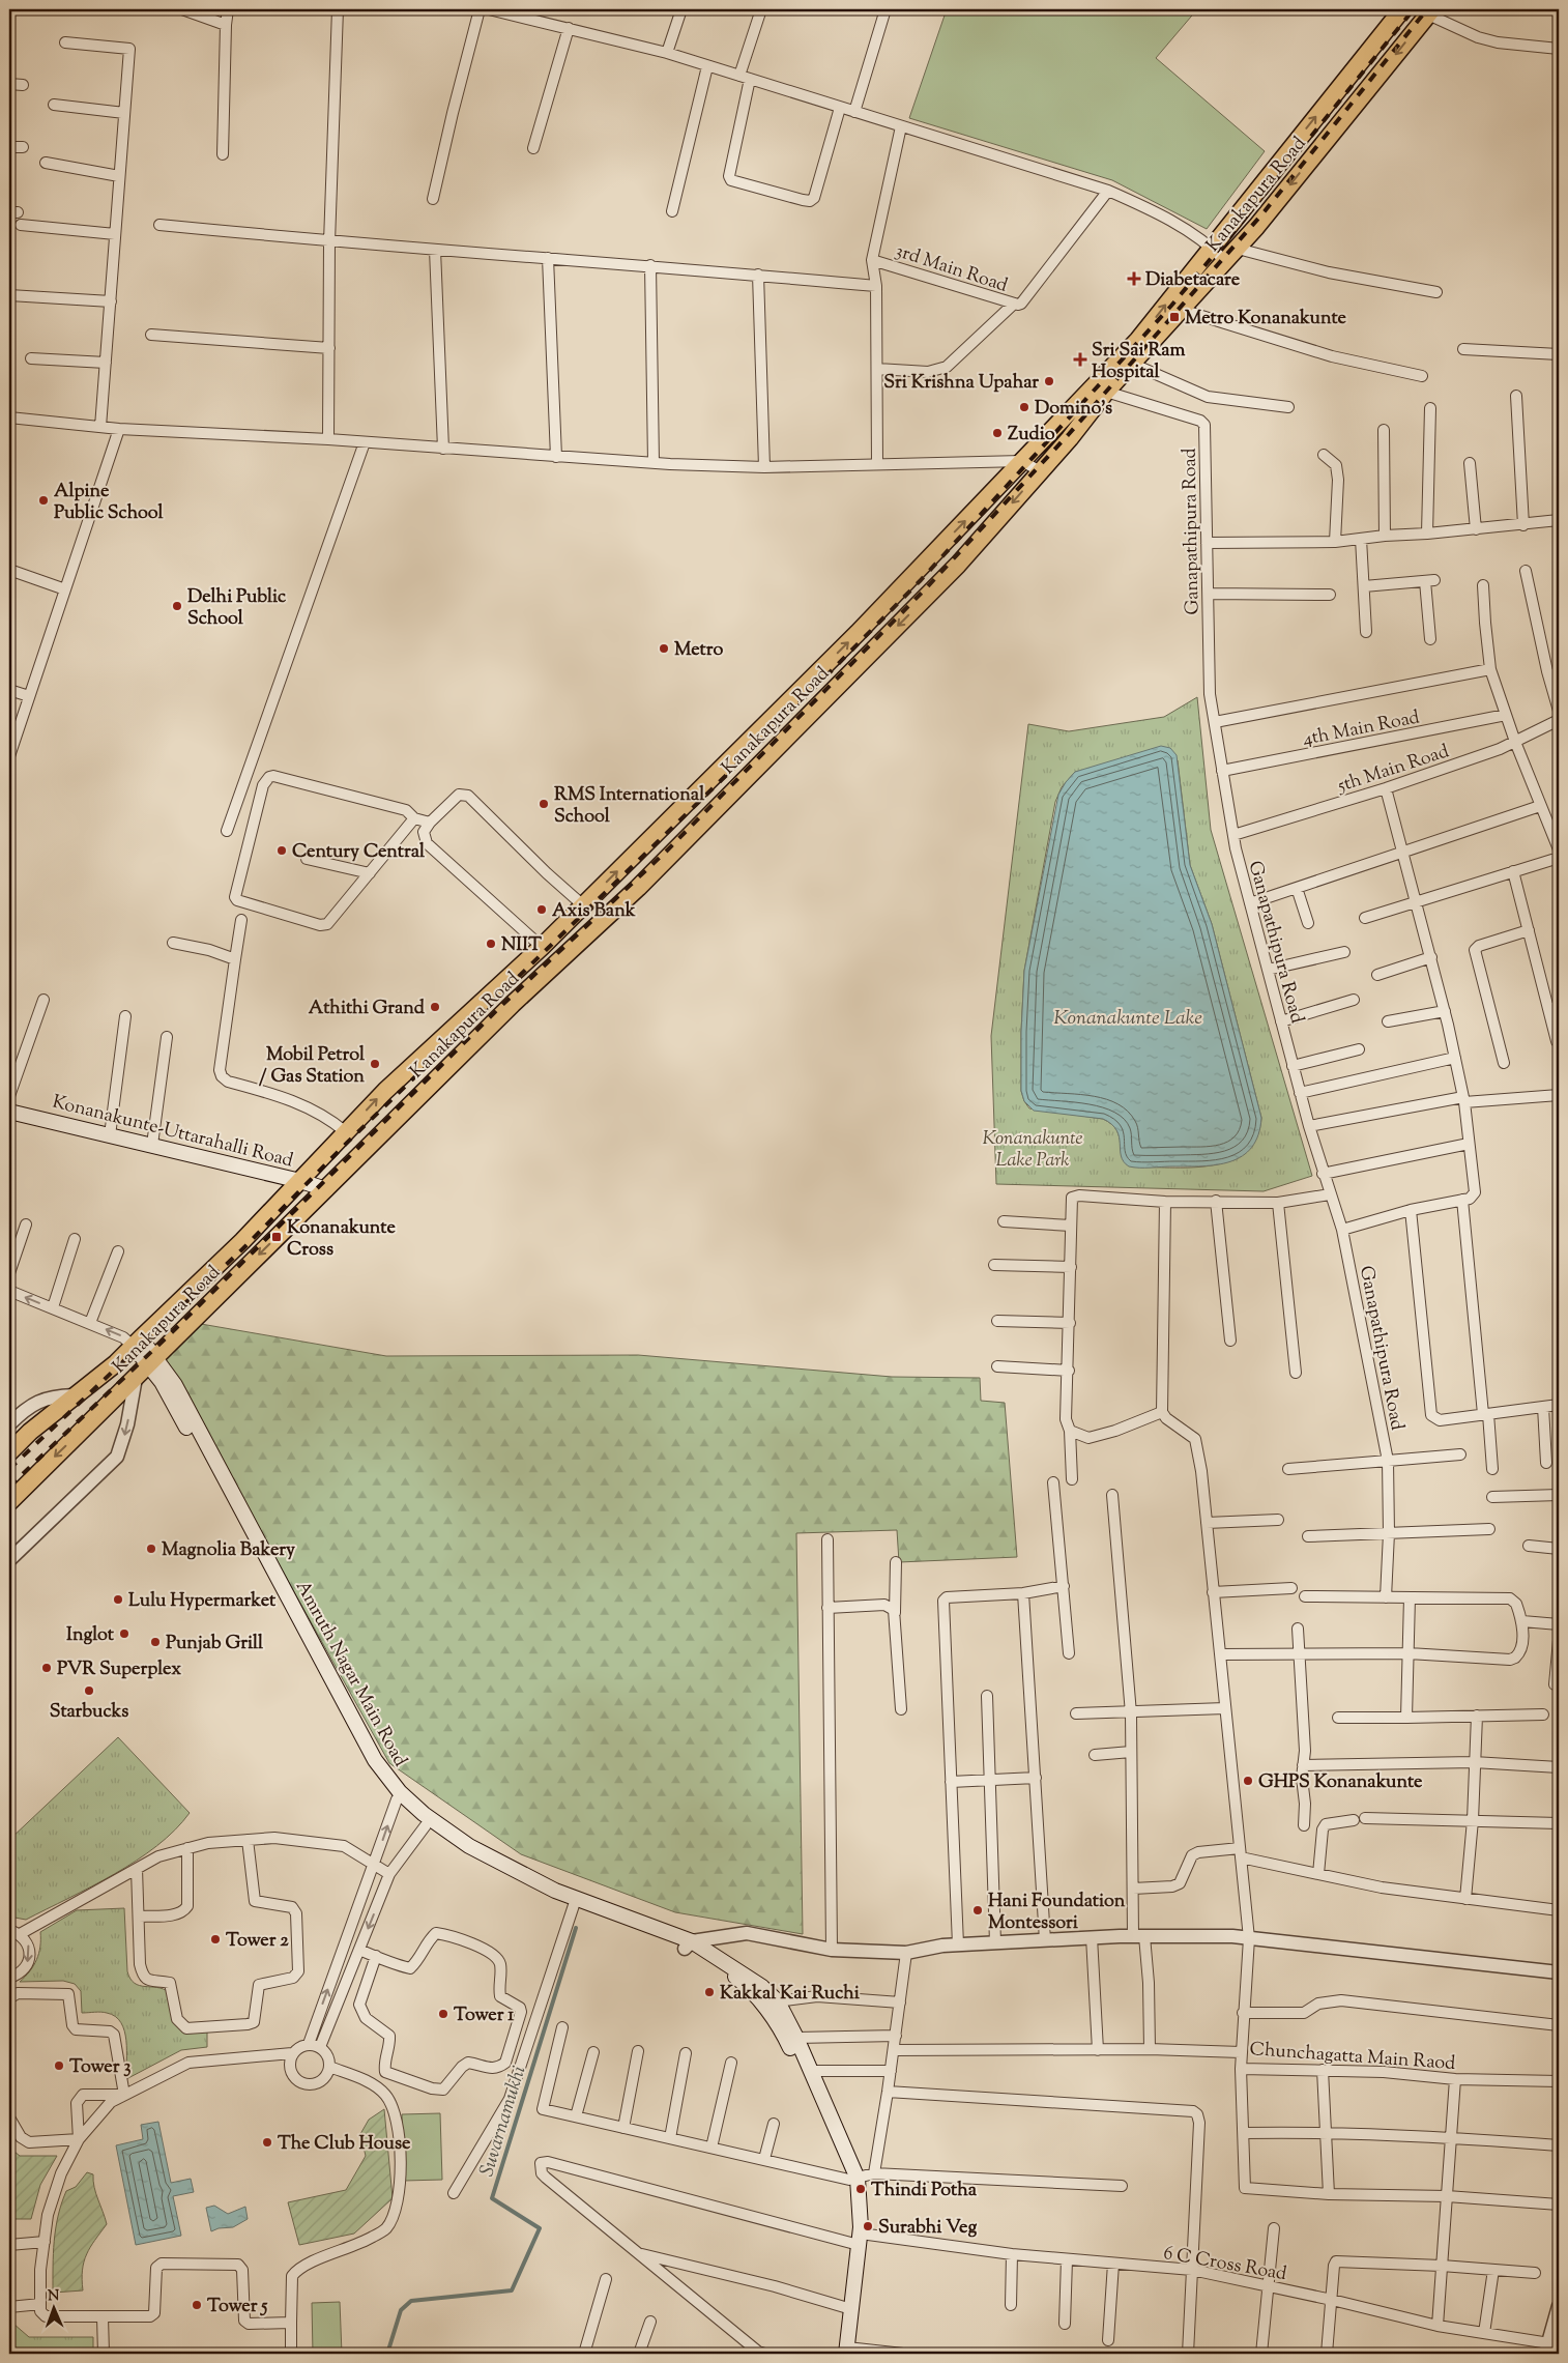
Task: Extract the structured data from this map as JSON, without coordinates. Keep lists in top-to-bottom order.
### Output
{
  "streets": {
    "highway": ["Kanakapura Road"],
    "main road": ["Konanakunte-Uttarahalli Road", "Amruth Nagar Main Road"],
    "street": [
      "3rd Main Road",
      "Ganapathipura Road",
      "4th Main Road",
      "5th Main Road",
      "Chunchagatta Main Raod",
      "6 C Cross Road"
    ]
  },
  "crossings": [
    ["Kanakapura Road", "Ganapathipura Road"],
    ["Kanakapura Road", "Konanakunte-Uttarahalli Road"],
    ["Kanakapura Road", "Amruth Nagar Main Road"],
    ["Ganapathipura Road", "4th Main Road"],
    ["Ganapathipura Road", "5th Main Road"],
    ["Amruth Nagar Main Road", "6 C Cross Road"]
  ],
  "water": ["Konanakunte Lake", "Suvarnamukhi"],
  "parks": ["Konanakunte Lake Park"],
  "places": {
    "health": ["Diabetacare", "Sri Sai Ram Hospital"],
    "transit": ["Metro Konanakunte", "Konanakunte Cross"],
    "other": [
      "Sri Krishna Upahar",
      "Domino's",
      "Zudio",
      "Alpine Public School",
      "Delhi Public School",
      "Metro",
      "RMS International School",
      "Century Central",
      "Axis Bank",
      "NIIT",
      "Athithi Grand",
      "Mobil Petrol / Gas Station",
      "Magnolia Bakery",
      "Lulu Hypermarket",
      "Inglot",
      "Punjab Grill",
      "PVR Superplex",
      "Starbucks",
      "GHPS Konanakunte",
      "Hani Foundation Montessori",
      "Tower 2",
      "Kakkal Kai Ruchi",
      "Tower 1",
      "Tower 3",
      "The Club House",
      "Thindi Potha",
      "Surabhi Veg",
      "Tower 5"
    ]
  },
  "north": "top"
}
